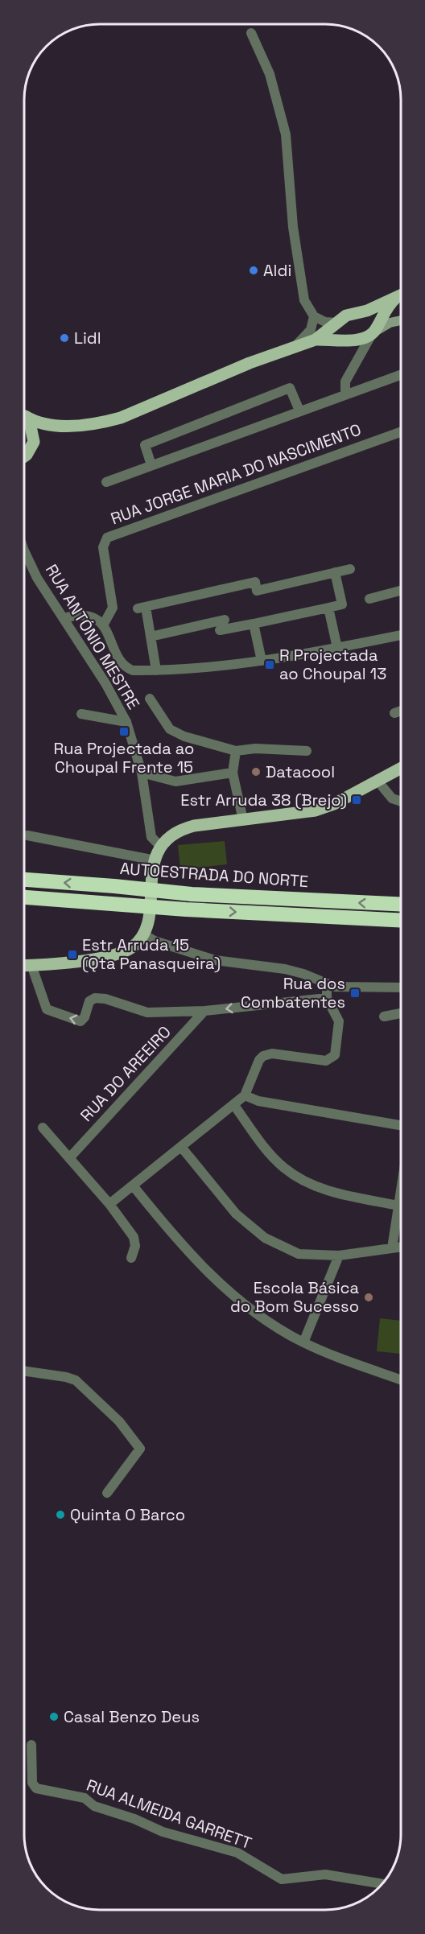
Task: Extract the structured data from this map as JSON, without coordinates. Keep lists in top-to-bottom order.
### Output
{
  "streets": {
    "highway": ["AUTOESTRADA DO NORTE"],
    "street": [
      "RUA JORGE MARIA DO NASCIMENTO",
      "RUA ANTÓNIO MESTRE",
      "RUA DO AREEIRO",
      "RUA ALMEIDA GARRETT"
    ]
  },
  "places": {
    "other": [
      "Aldi",
      "Lidl",
      "Datacool",
      "Escola Básica do Bom Sucesso",
      "Quinta O Barco",
      "Casal Benzo Deus"
    ],
    "transit": [
      "R Projectada ao Choupal 13",
      "Rua Projectada ao Choupal Frente 15",
      "Estr Arruda 38 (Brejo)",
      "Estr Arruda 15 (Qta Panasqueira)",
      "Rua dos Combatentes"
    ]
  }
}
